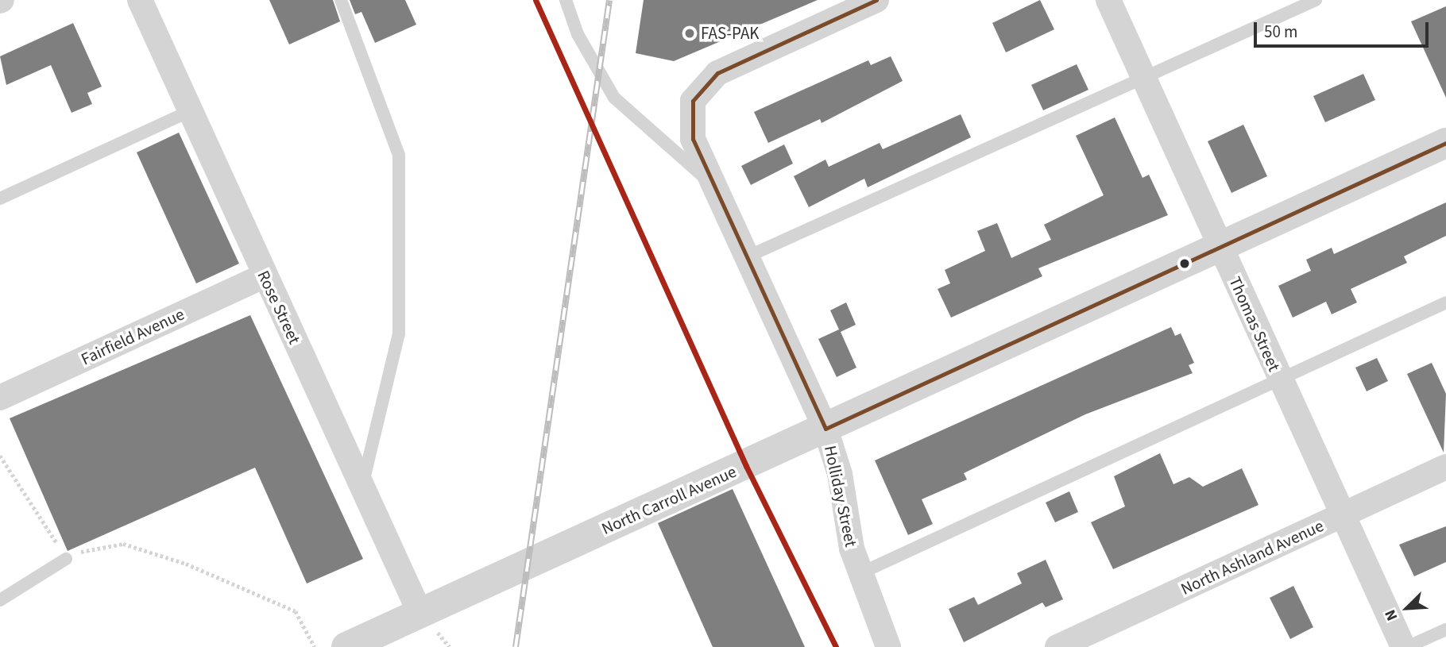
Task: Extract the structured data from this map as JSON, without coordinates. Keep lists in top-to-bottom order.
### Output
{
  "streets": {
    "street": [
      "Rose Street",
      "Thomas Street",
      "Fairfield Avenue",
      "Holliday Street",
      "North Carroll Avenue",
      "North Ashland Avenue"
    ]
  },
  "crossings": [
    ["Rose Street", "Fairfield Avenue"],
    ["Rose Street", "North Carroll Avenue"],
    ["Thomas Street", "North Carroll Avenue"],
    ["Thomas Street", "North Ashland Avenue"],
    ["Holliday Street", "North Carroll Avenue"]
  ],
  "places": ["FAS-PAK"],
  "scale_bar": "50 m",
  "north": "bottom left"
}
